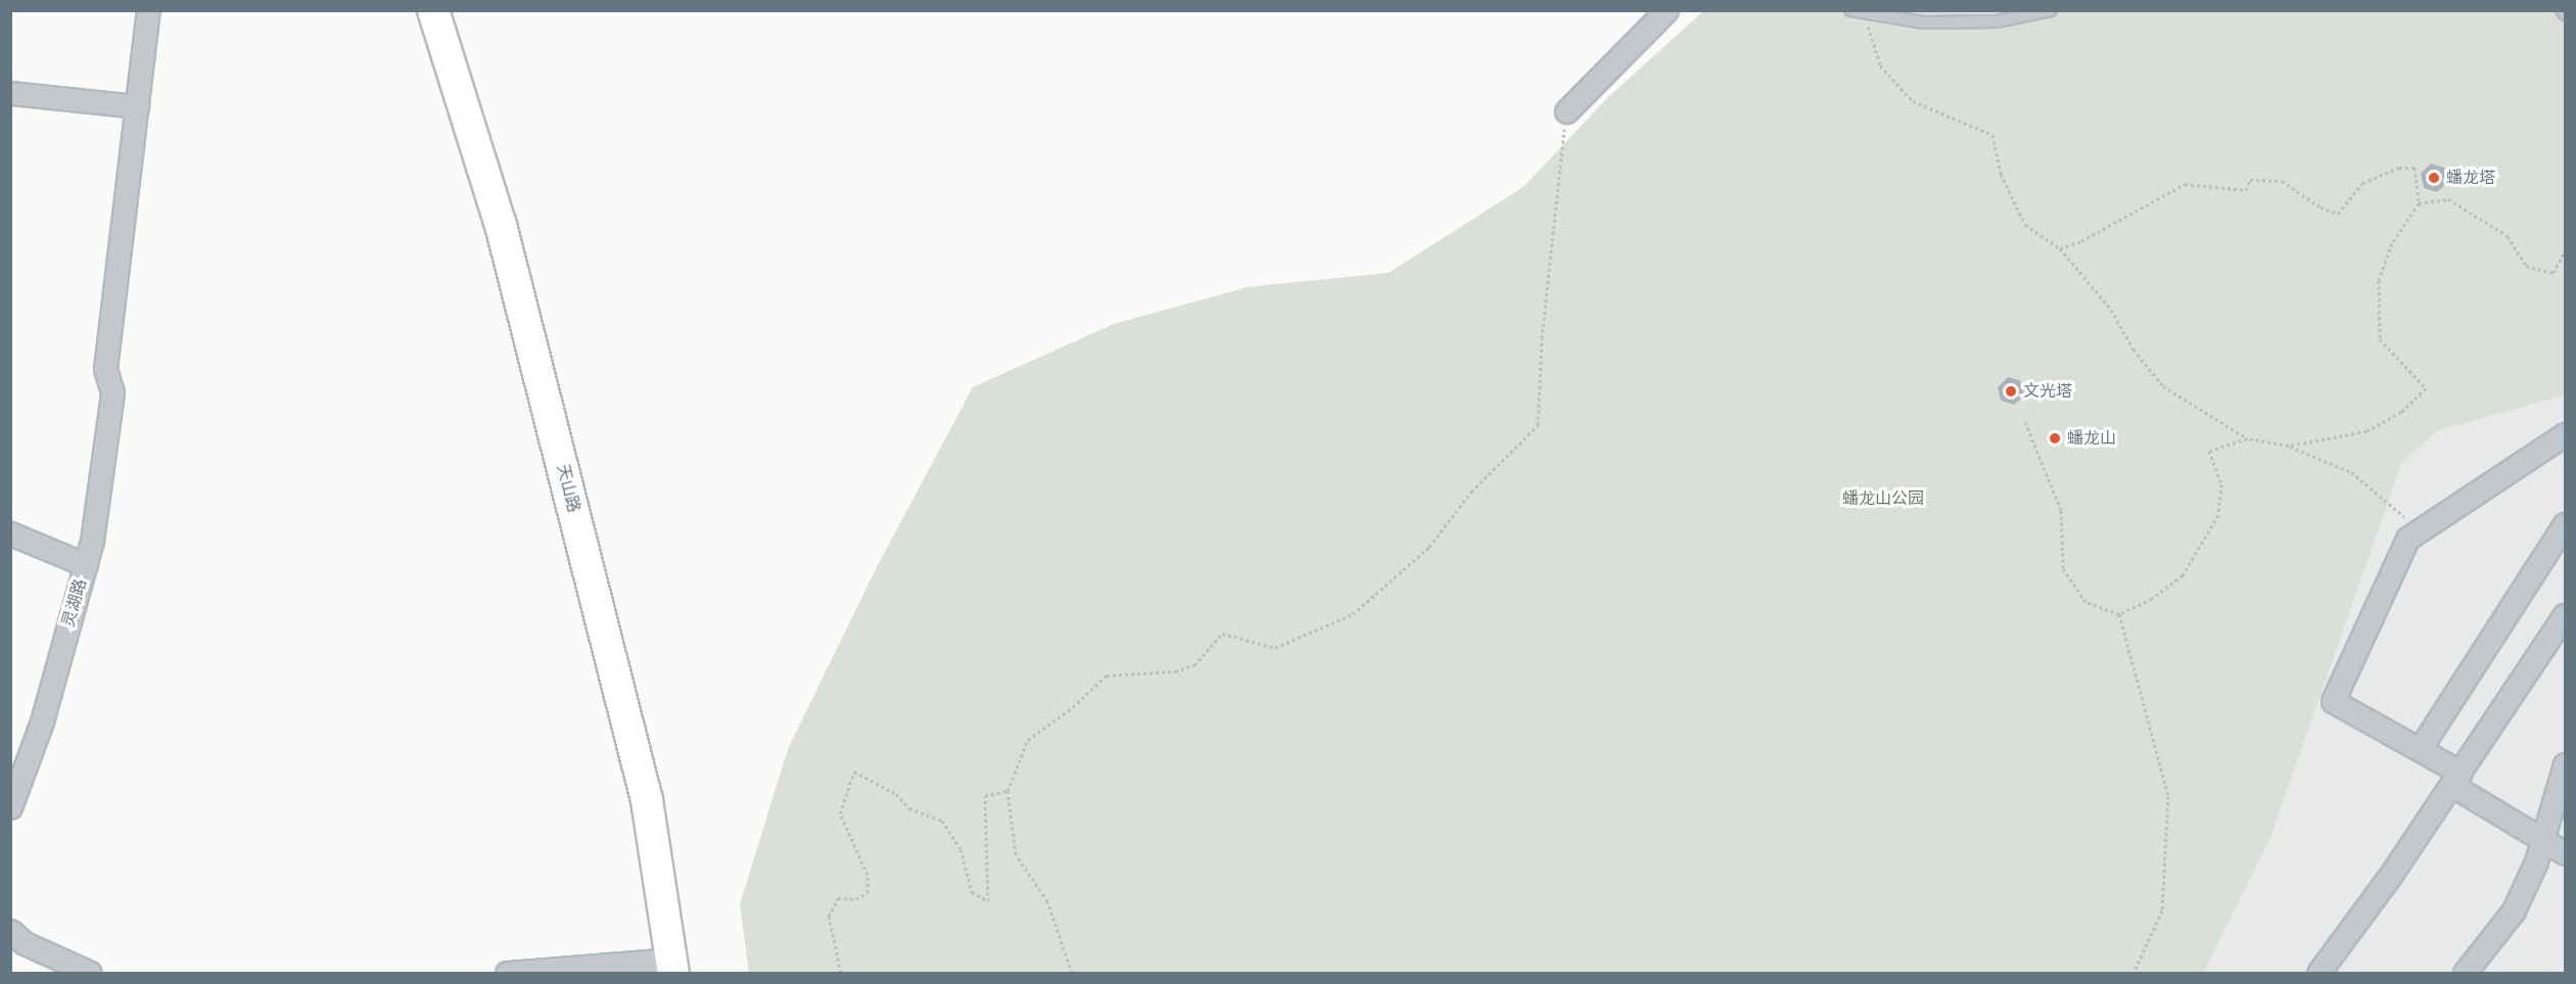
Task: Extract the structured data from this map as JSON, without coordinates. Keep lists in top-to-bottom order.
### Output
{
  "streets": {
    "street": ["天山路", "灵湖路"]
  },
  "parks": ["蟠龙山公园"],
  "places": ["蟠龙塔", "文光塔", "蟠龙山"]
}
